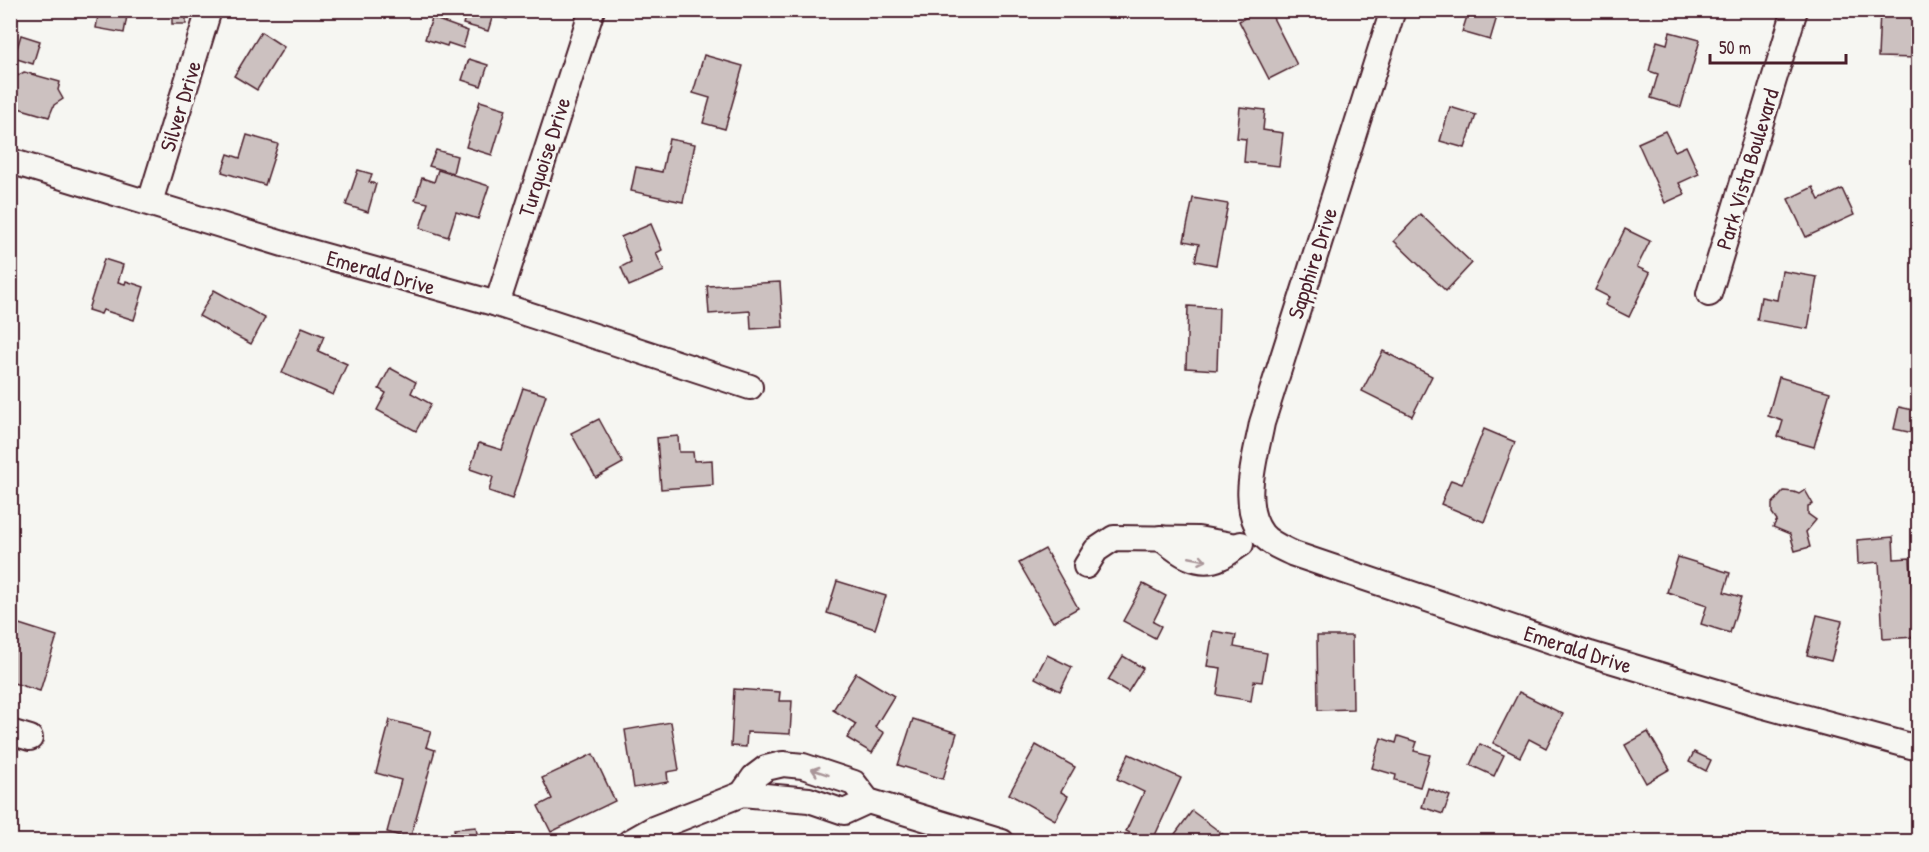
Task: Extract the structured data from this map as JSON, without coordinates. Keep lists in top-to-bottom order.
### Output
{
  "streets": {
    "street": [
      "Silver Drive",
      "Turquoise Drive",
      "Park Vista Boulevard",
      "Sapphire Drive",
      "Emerald Drive"
    ]
  },
  "crossings": [
    ["Silver Drive", "Emerald Drive"],
    ["Turquoise Drive", "Emerald Drive"],
    ["Sapphire Drive", "Emerald Drive"]
  ],
  "scale_bar": "50 m"
}
